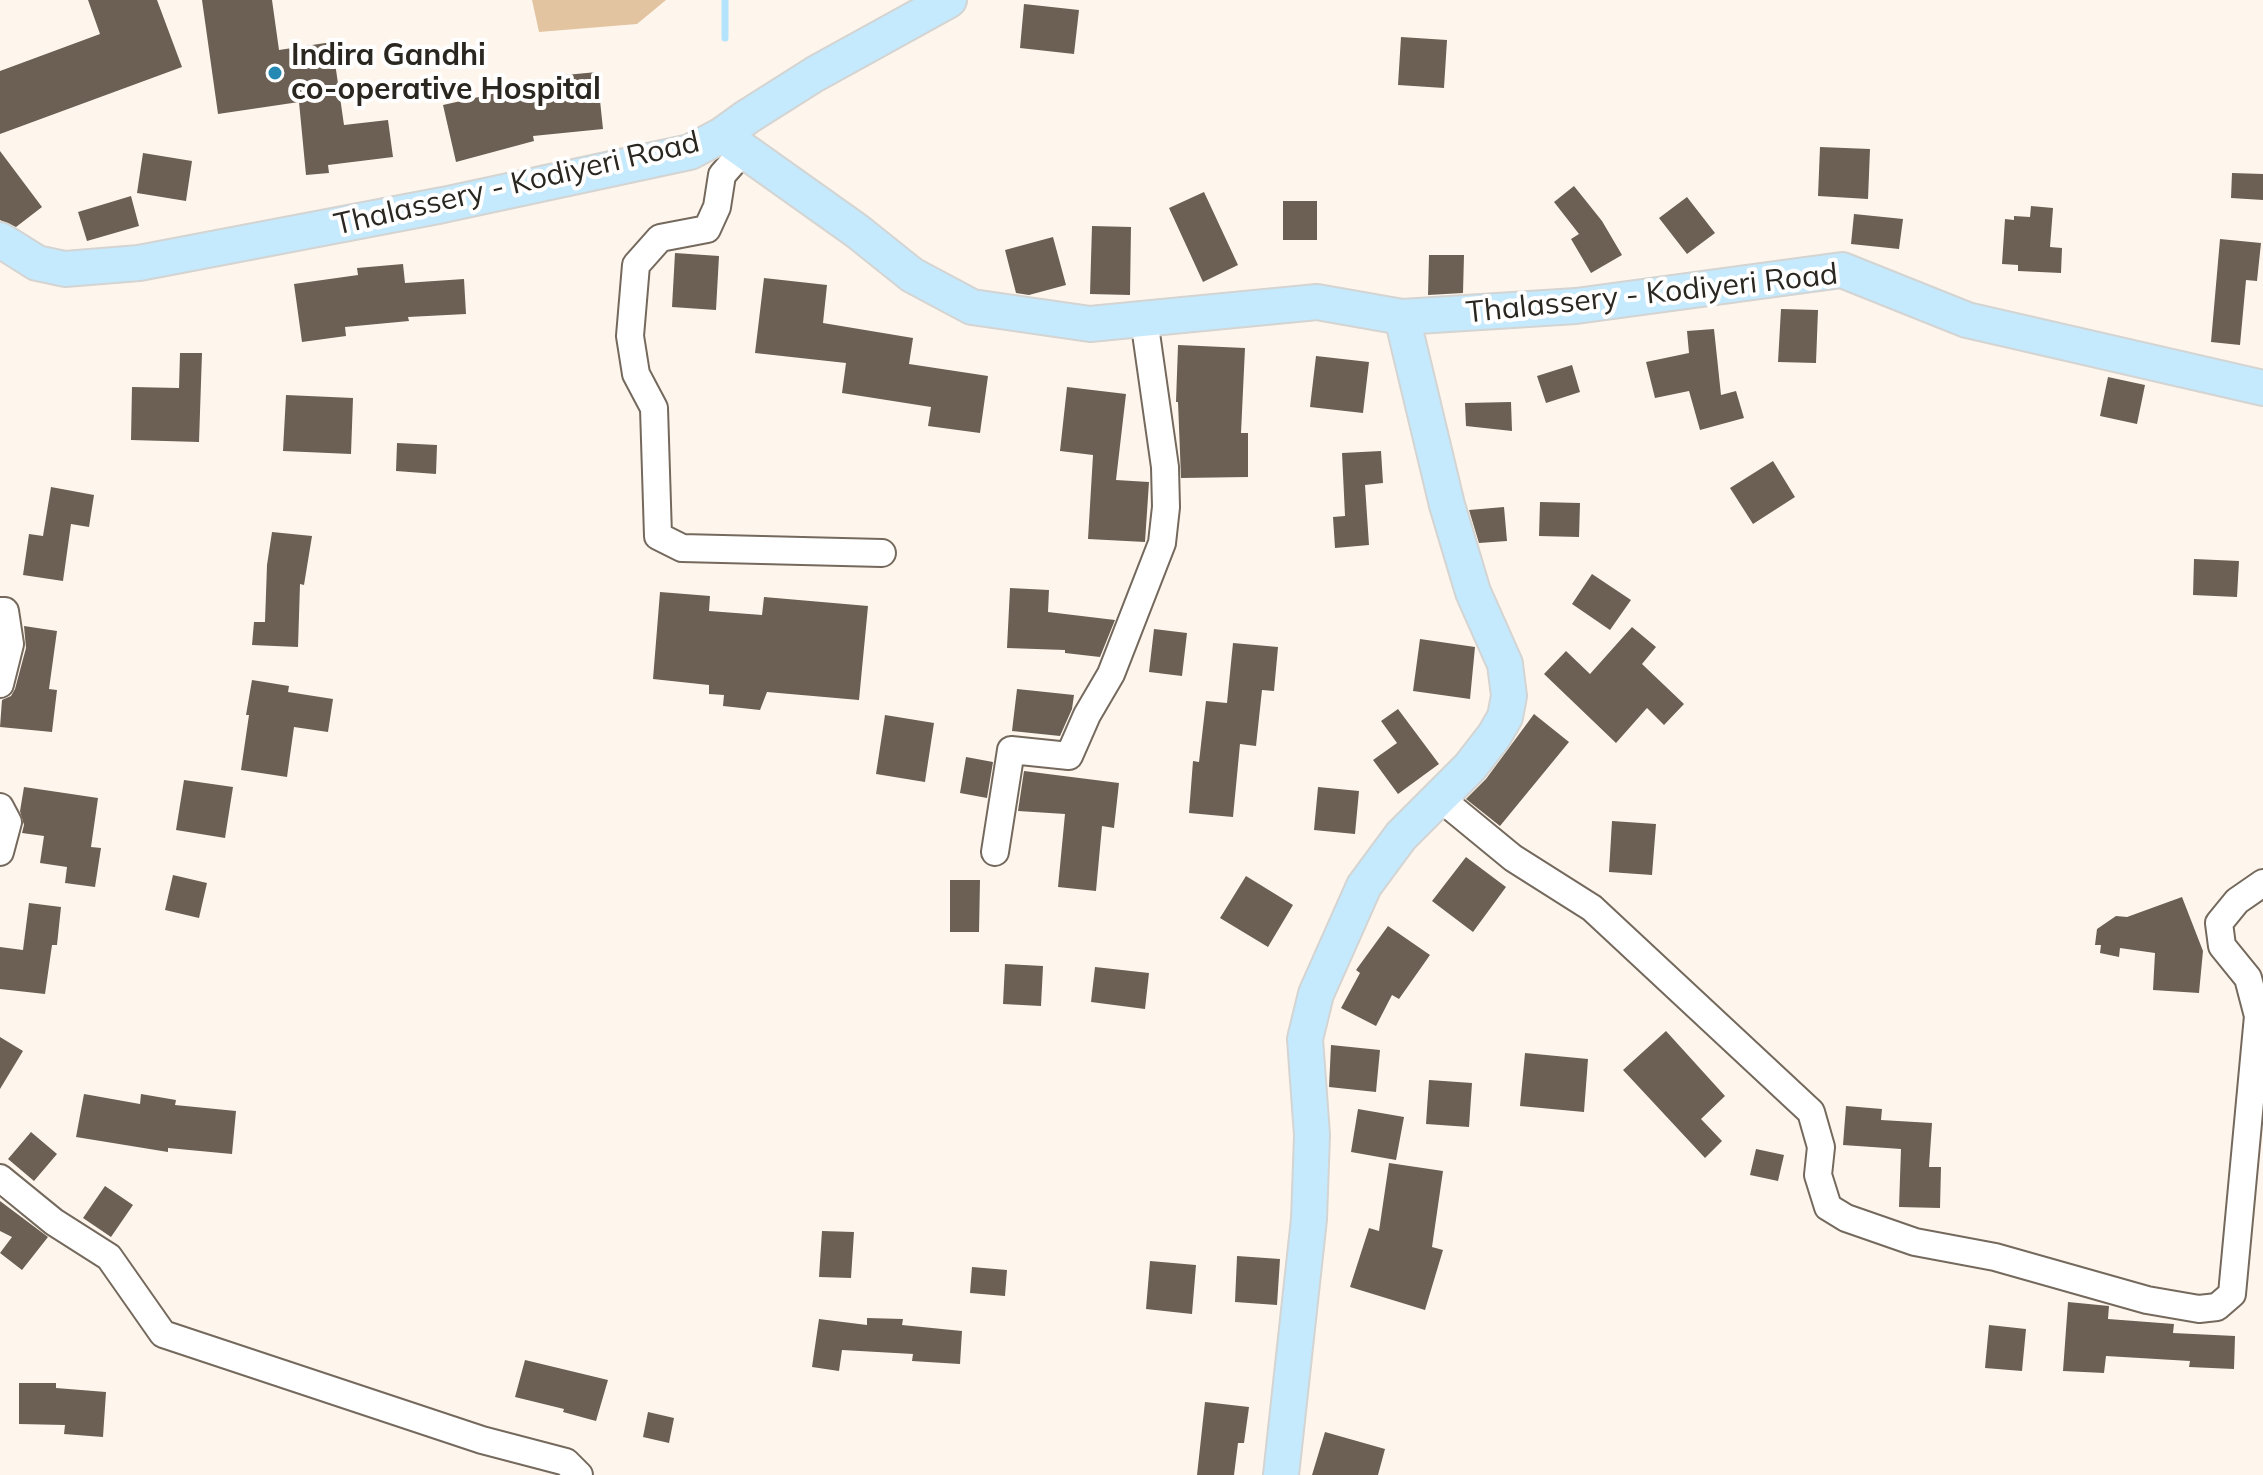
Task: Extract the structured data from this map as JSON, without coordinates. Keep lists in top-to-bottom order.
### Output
{
  "streets": {
    "main road": ["Thalassery - Kodiyeri Road"]
  },
  "places": ["Indira Gandhi co-operative Hospital"]
}
